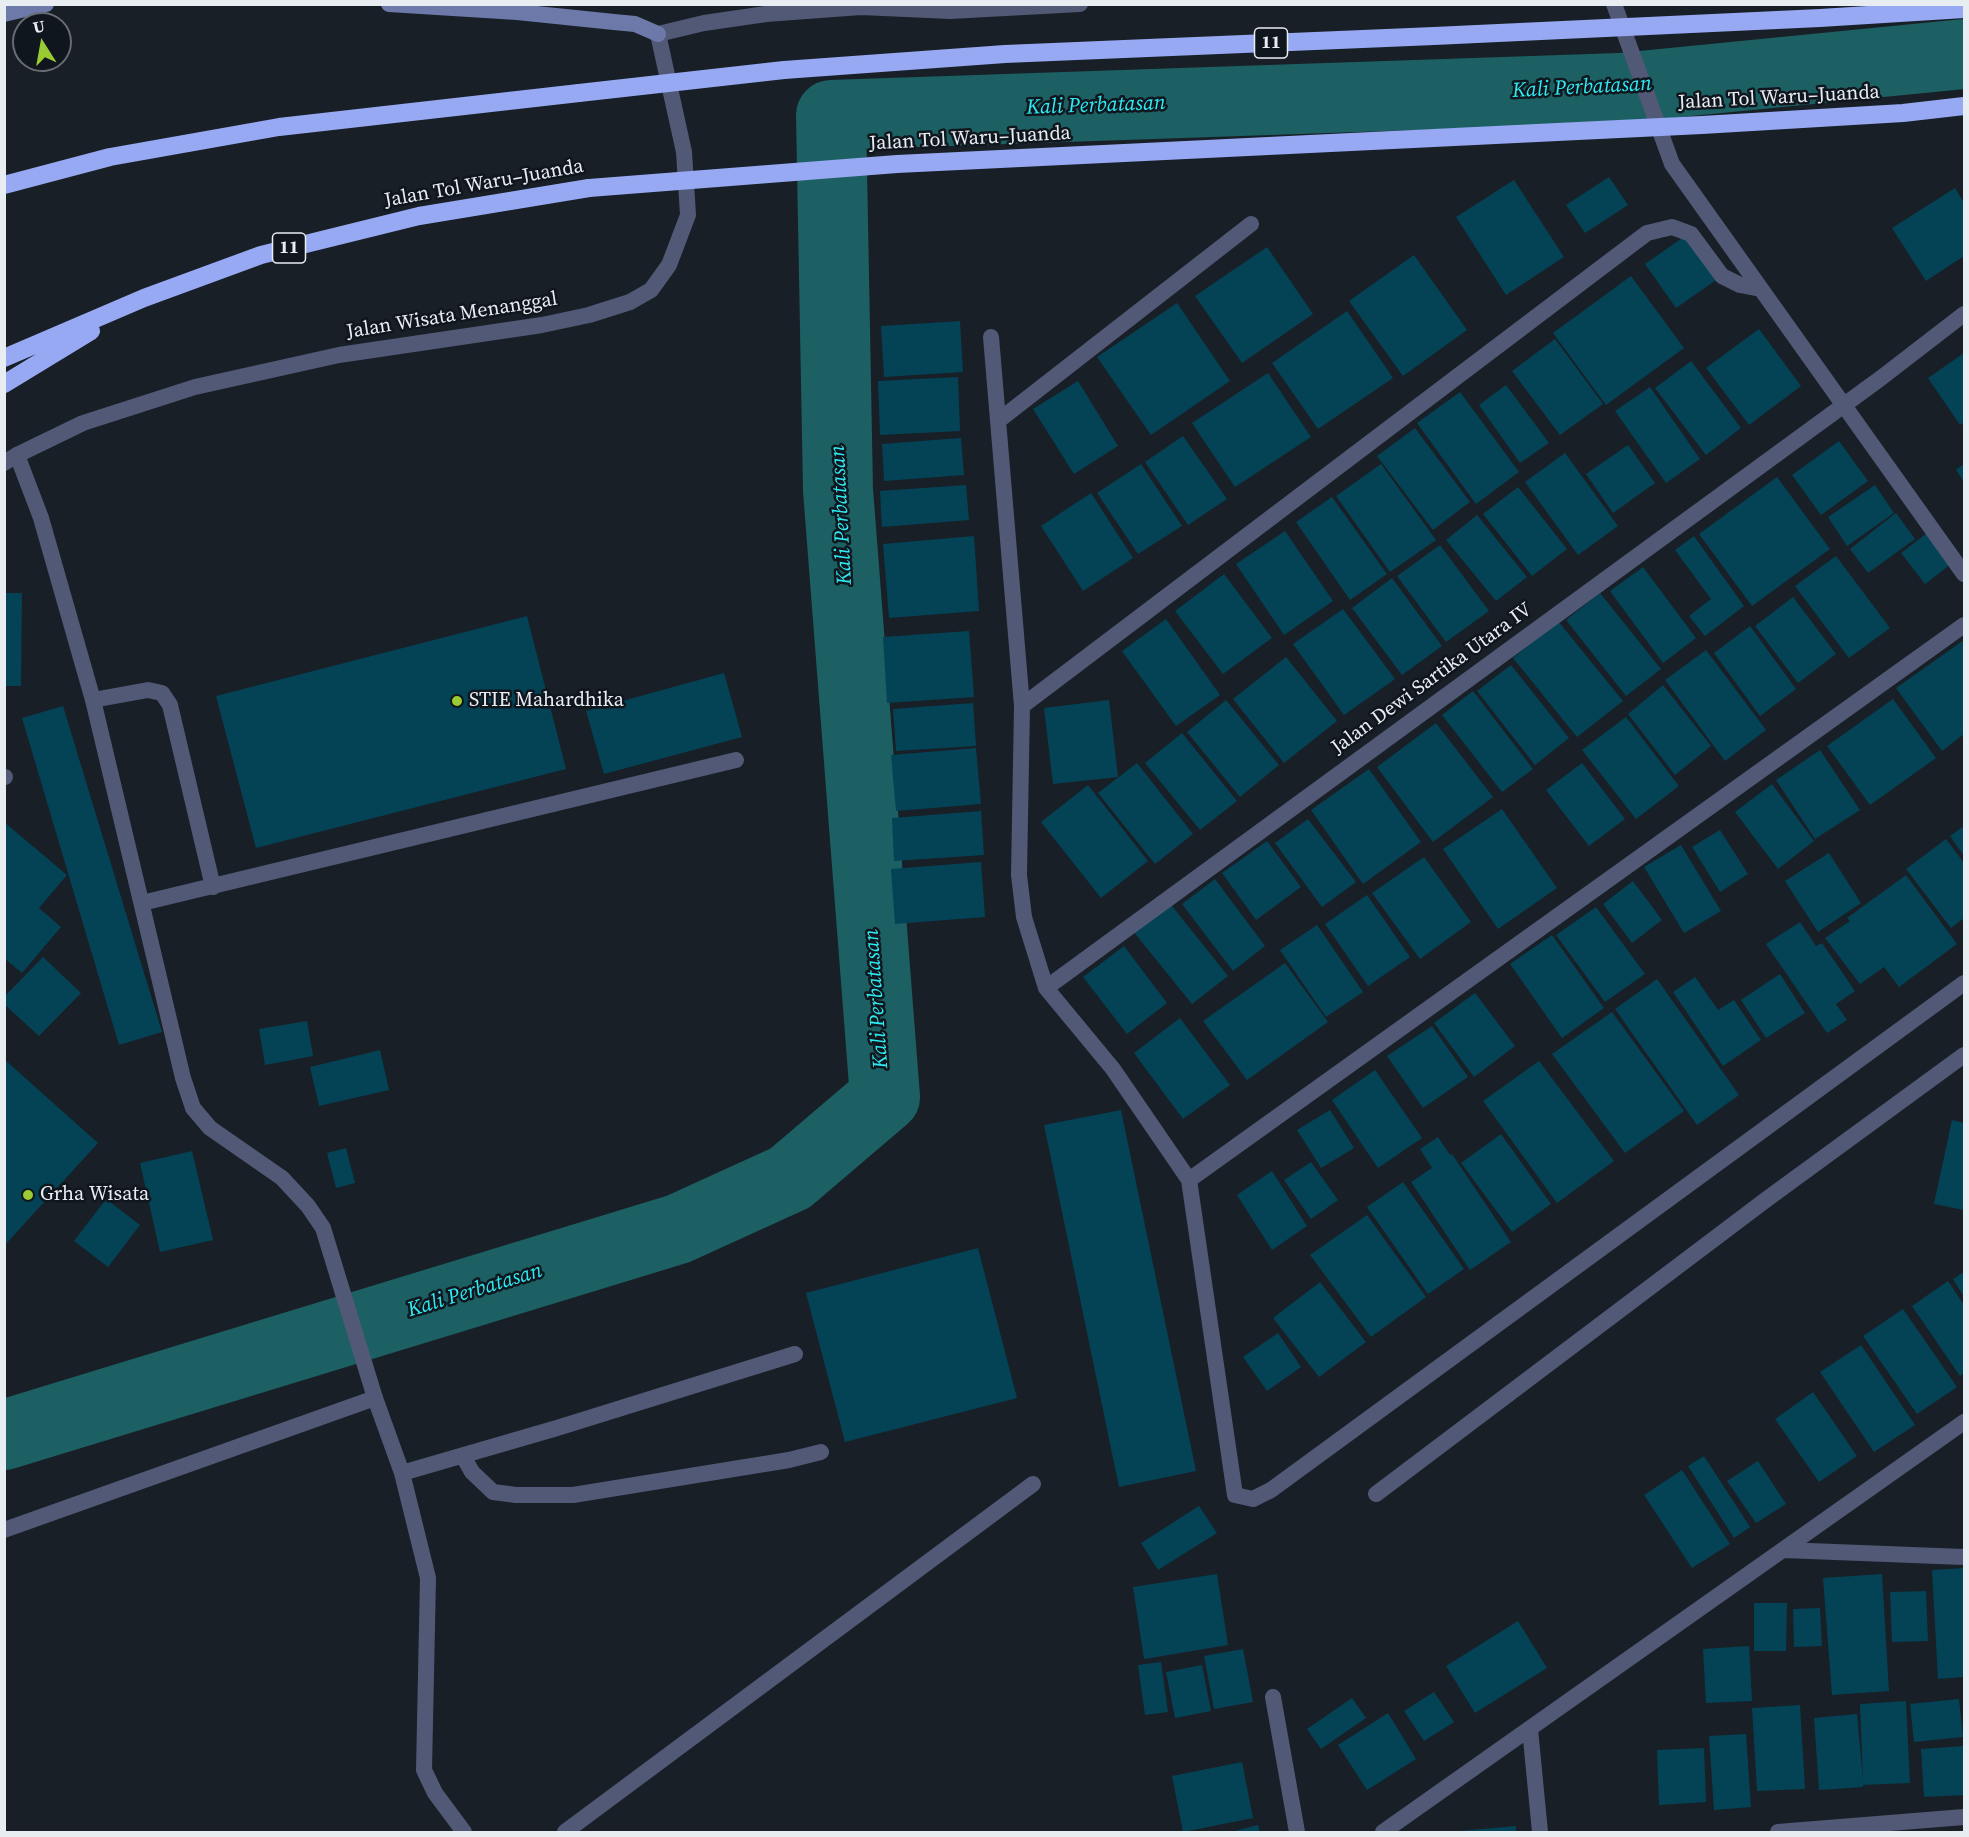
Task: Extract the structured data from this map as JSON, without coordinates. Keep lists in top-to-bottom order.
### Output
{
  "streets": {
    "highway": ["11", "Jalan Tol Waru–Juanda"],
    "street": ["Jalan Wisata Menanggal", "Jalan Dewi Sartika Utara IV"]
  },
  "water": ["Kali Perbatasan"],
  "places": ["STIE Mahardhika", "Grha Wisata"],
  "north": "top"
}
